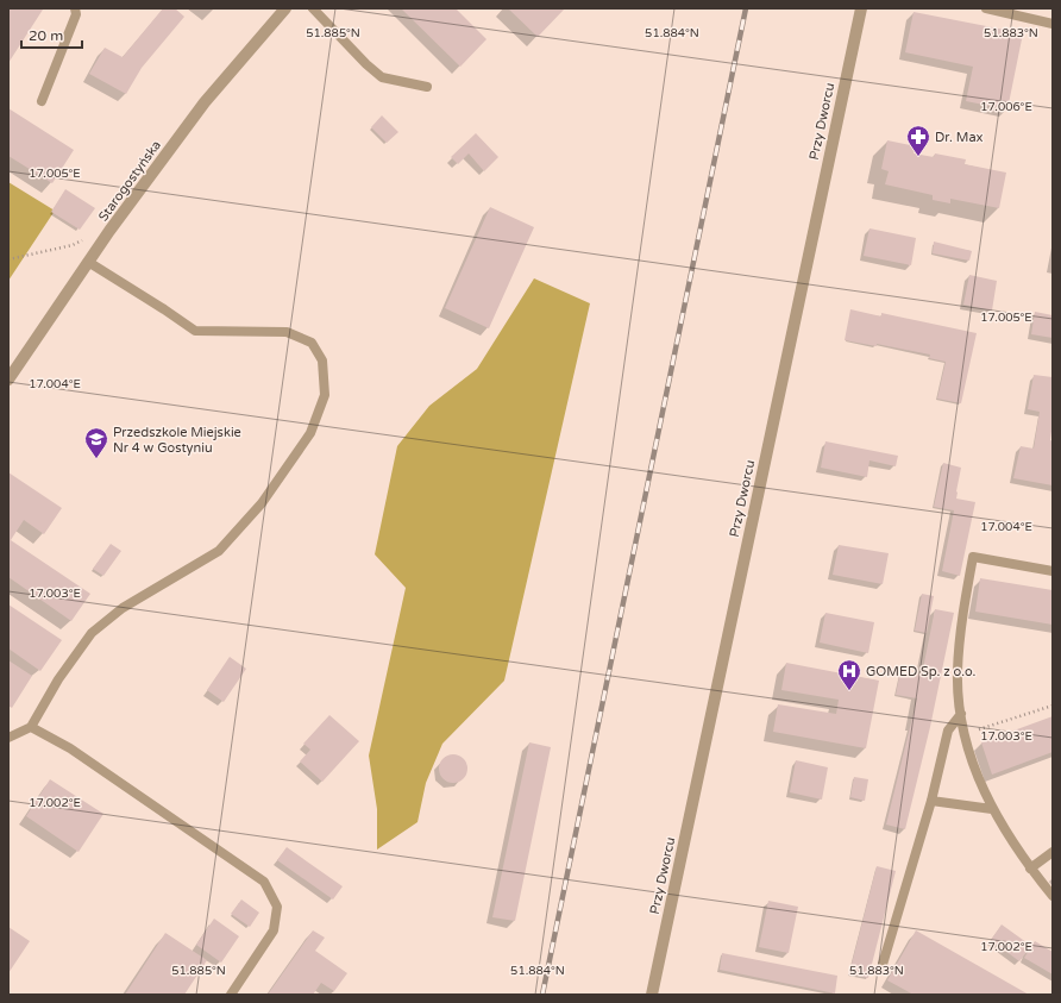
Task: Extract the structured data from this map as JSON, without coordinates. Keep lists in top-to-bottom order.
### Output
{
  "streets": {
    "street": ["Przy Dworcu", "Starogostyńska"]
  },
  "places": {
    "pharmacy": ["Dr. Max"],
    "school or university": ["Przedszkole Miejskie Nr 4 w Gostyniu"],
    "hospital": ["GOMED Sp. z o.o."]
  },
  "scale_bar": "20 m",
  "coordinates": [
    "51.885°N",
    "51.884°N",
    "51.883°N",
    "17.006°E",
    "17.005°E",
    "17.004°E",
    "17.003°E",
    "17.002°E"
  ]
}
